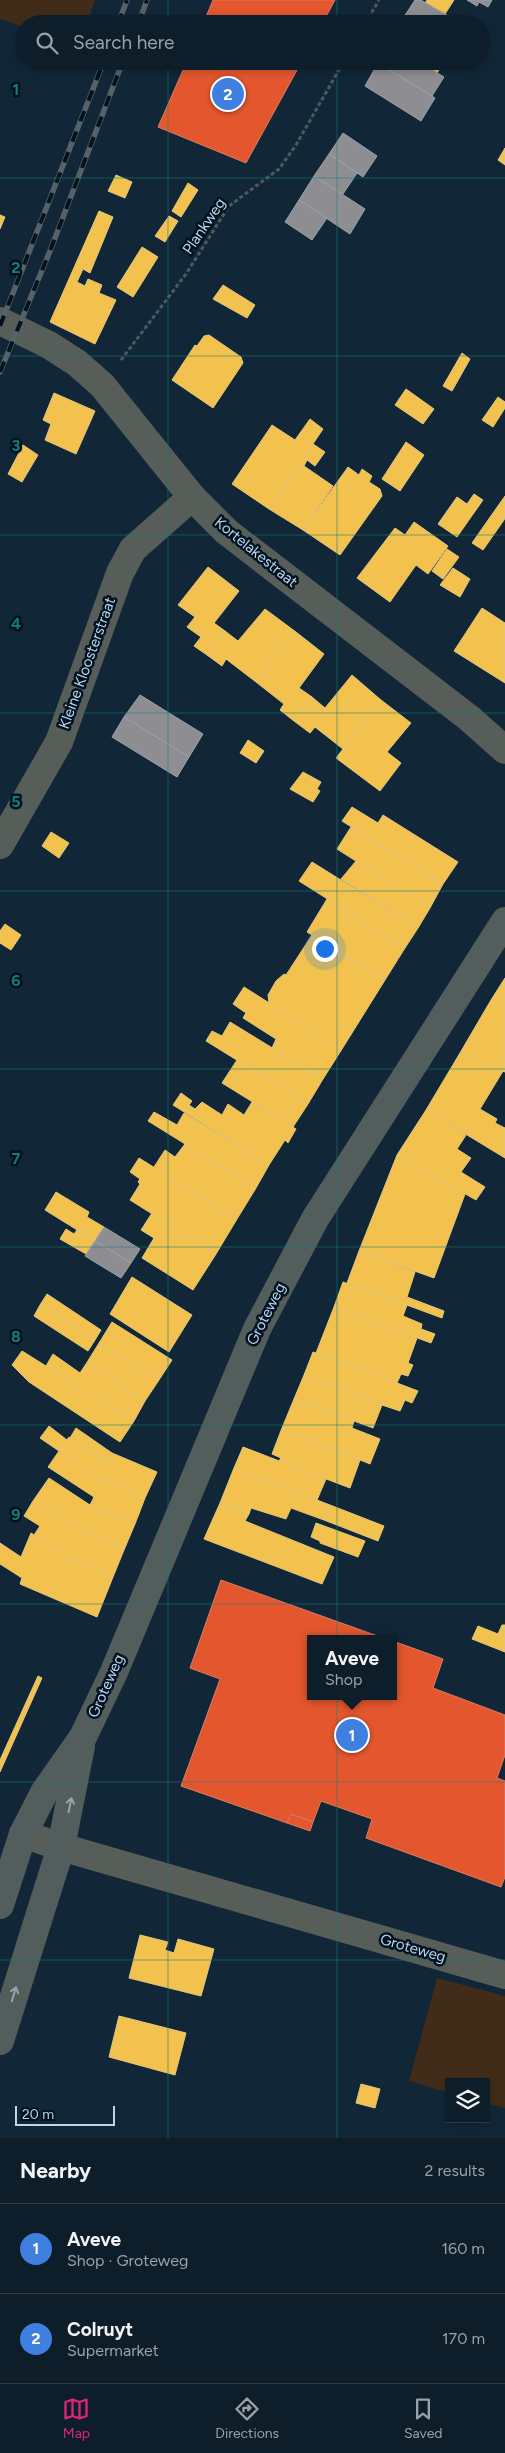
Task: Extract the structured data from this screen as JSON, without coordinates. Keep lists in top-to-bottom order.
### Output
{
  "streets": {
    "main road": ["Groteweg"],
    "street": ["Kortelakestraat", "Kleine Kloosterstraat"],
    "path": ["Plankweg"]
  },
  "crossings": [
    ["Plankweg", "Kortelakestraat"],
    ["Kortelakestraat", "Kleine Kloosterstraat"]
  ],
  "scale_bar": "20 m",
  "page": {
    "search": "Search here",
    "pins": ["2", "1"],
    "popup": ["Aveve", "Shop"],
    "scale": "20 m",
    "heading": ["Nearby", "2 results"],
    "list": [
      {
        "mark": "1",
        "name": "Aveve",
        "note": "Shop · Groteweg",
        "value": "160 m"
      },
      {
        "mark": "2",
        "name": "Colruyt",
        "note": "Supermarket",
        "value": "170 m"
      }
    ],
    "nav": ["Map", "Directions", "Saved"]
  },
  "grid": {
    "rows": [
      "1",
      "2",
      "3",
      "4",
      "5",
      "6",
      "7",
      "8",
      "9"
    ]
  }
}
